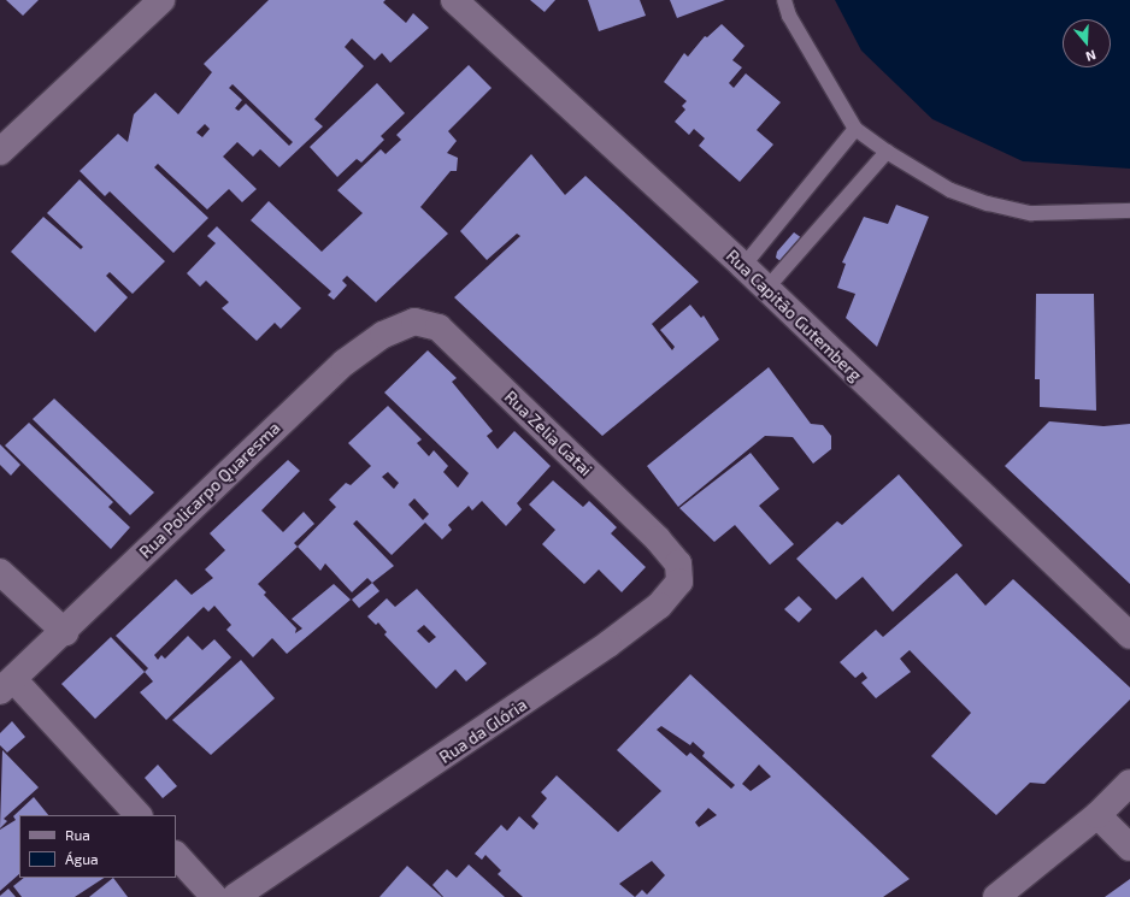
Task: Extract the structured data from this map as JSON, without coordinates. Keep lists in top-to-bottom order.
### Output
{
  "streets": {
    "street": [
      "Rua Capitão Gutemberg",
      "Rua Zelia Gatai",
      "Rua Policarpo Quaresma",
      "Rua da Glória"
    ]
  },
  "crossings": [
    ["Rua Zelia Gatai", "Rua Policarpo Quaresma"],
    ["Rua Zelia Gatai", "Rua da Glória"]
  ],
  "legend": ["Rua", "Água"],
  "north": "bottom"
}
